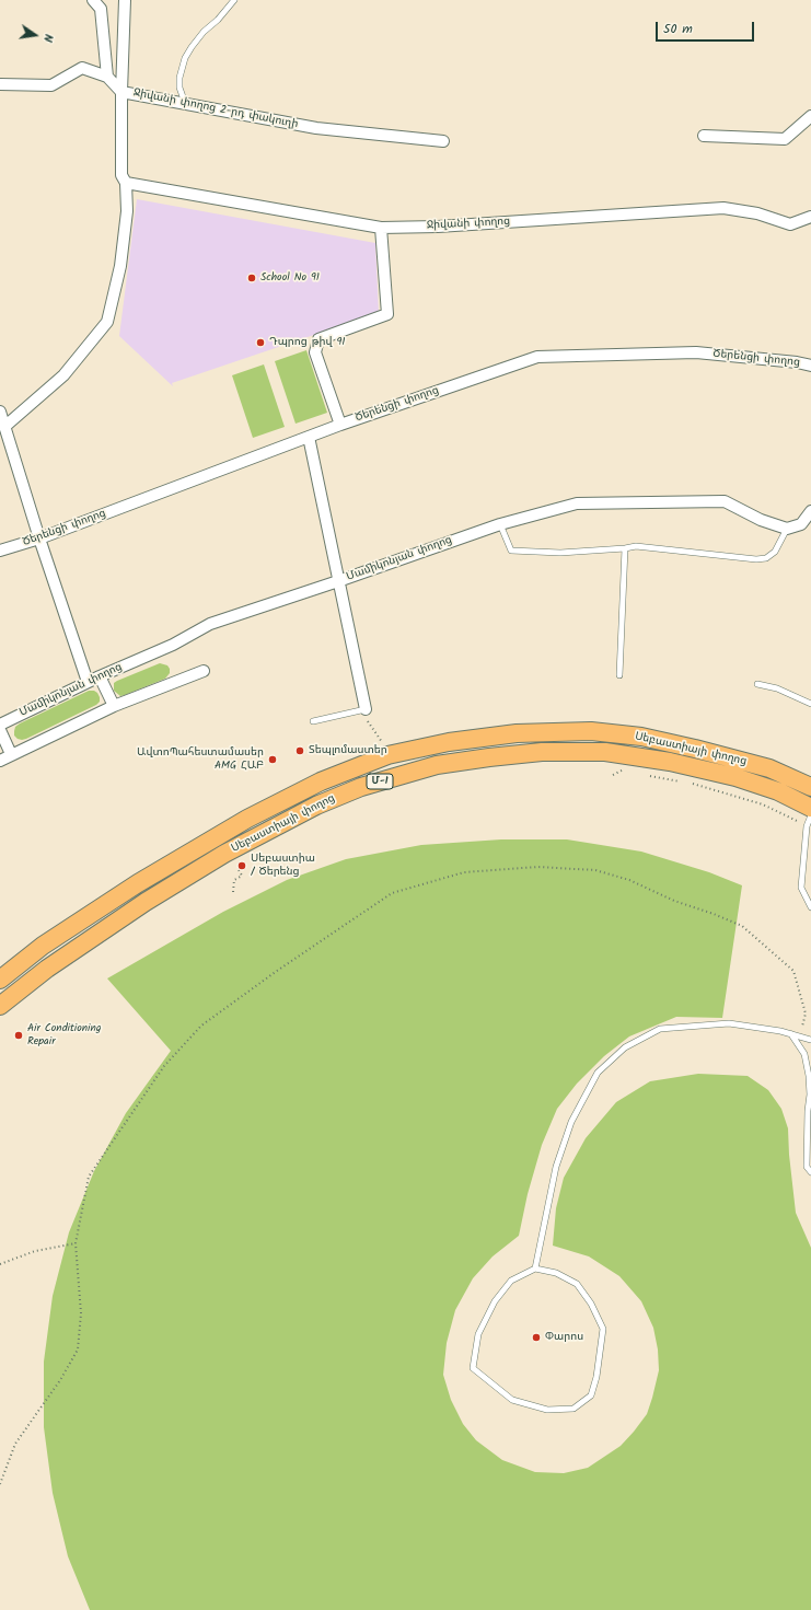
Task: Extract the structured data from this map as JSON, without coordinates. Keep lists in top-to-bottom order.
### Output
{
  "streets": {
    "main road": ["Սեբաստիայի փողոց", "Մ-1"],
    "street": [
      "Ջիվանի փողոց 2-րդ փակուղի",
      "Ջիվանի փողոց",
      "Ծերենցի փողոց",
      "Մամիկոնյան փողոց"
    ]
  },
  "places": [
    "School No 91",
    "Դպրոց թիվ 91",
    "Տեպլոմաստեր",
    "ԱվտոՊահեստամասեր AMG ՀԱԲ",
    "Սեբաստիա / Ծերենց",
    "Air Conditioning Repair",
    "Փարոս"
  ],
  "scale_bar": "50 m",
  "north": "right"
}
